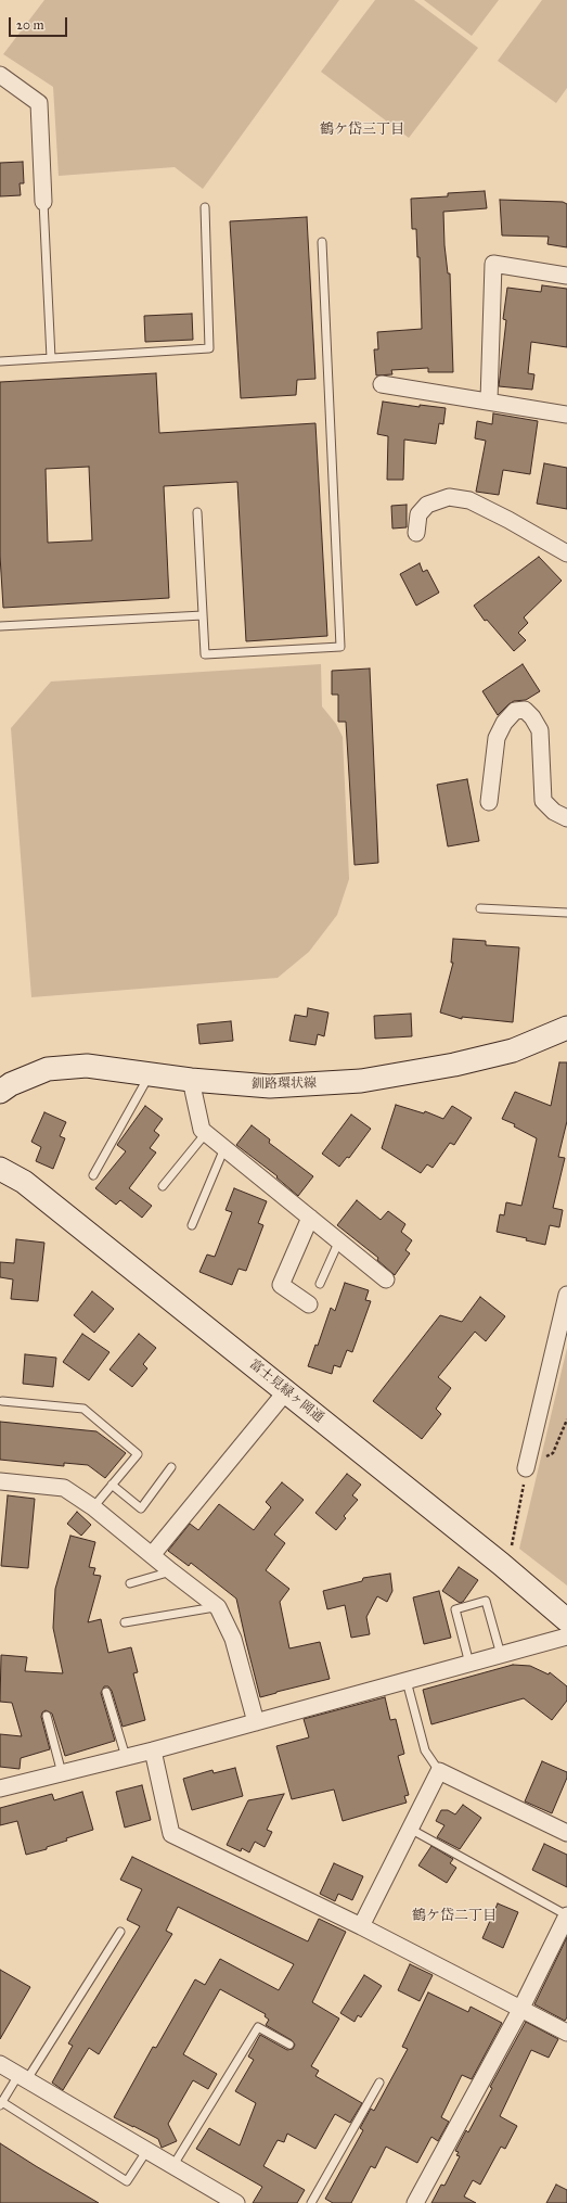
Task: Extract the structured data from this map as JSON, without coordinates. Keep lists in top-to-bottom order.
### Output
{
  "streets": {
    "street": ["釧路環状線", "富士見緑ヶ岡通"]
  },
  "districts": ["鶴ケ岱三丁目", "鶴ケ岱二丁目"],
  "scale_bar": "20 m"
}
